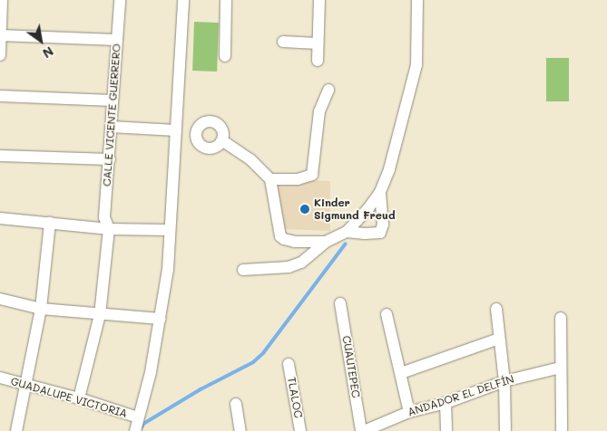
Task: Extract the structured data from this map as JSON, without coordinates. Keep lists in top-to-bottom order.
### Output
{
  "streets": {
    "street": [
      "CALLE VICENTE GUERRERO",
      "CUAUTEPEC",
      "ANDADOR EL DELFÍN",
      "GUADALUPE VICTORIA",
      "TLALOC"
    ]
  },
  "crossings": [
    ["CALLE VICENTE GUERRERO", "GUADALUPE VICTORIA"]
  ],
  "places": ["Kinder Sigmund Freud"],
  "north": "bottom right"
}
